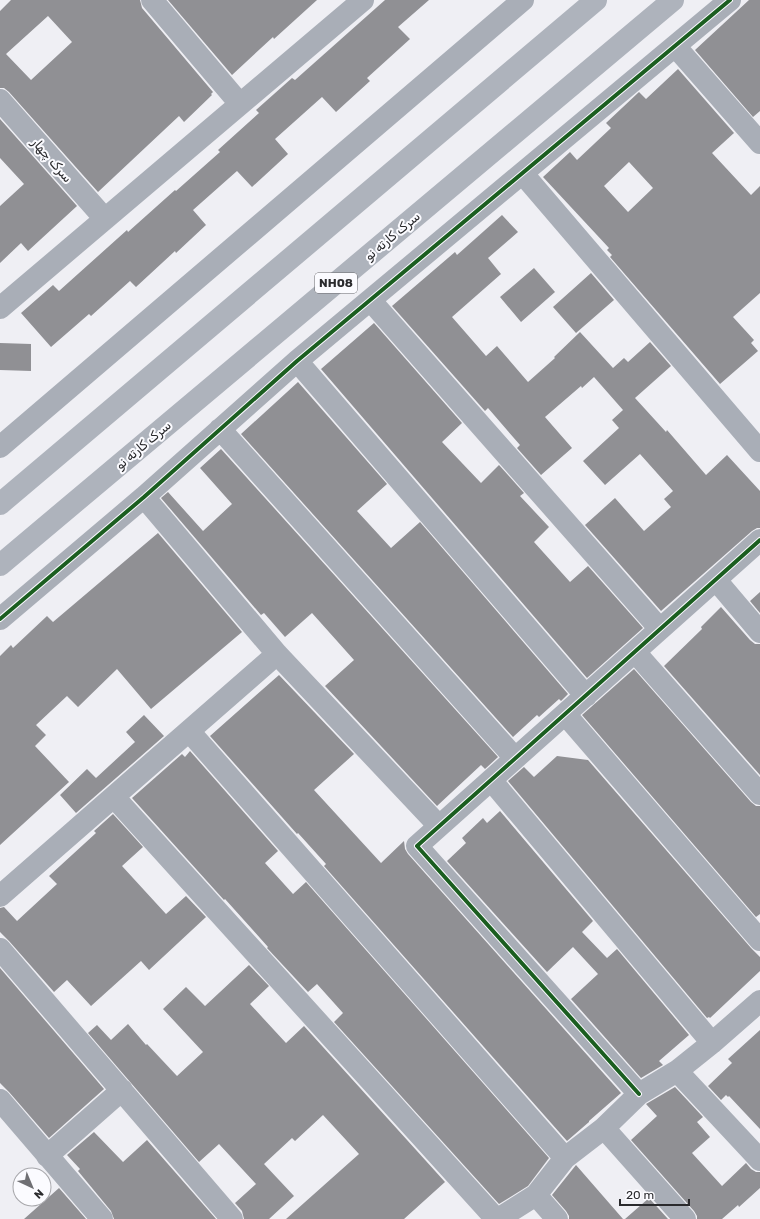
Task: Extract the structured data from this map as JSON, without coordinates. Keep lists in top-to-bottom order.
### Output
{
  "streets": {
    "highway": ["سرک کارته نو", "NH08"],
    "street": ["سرک چهار"]
  },
  "scale_bar": "20 m",
  "north": "bottom right"
}
